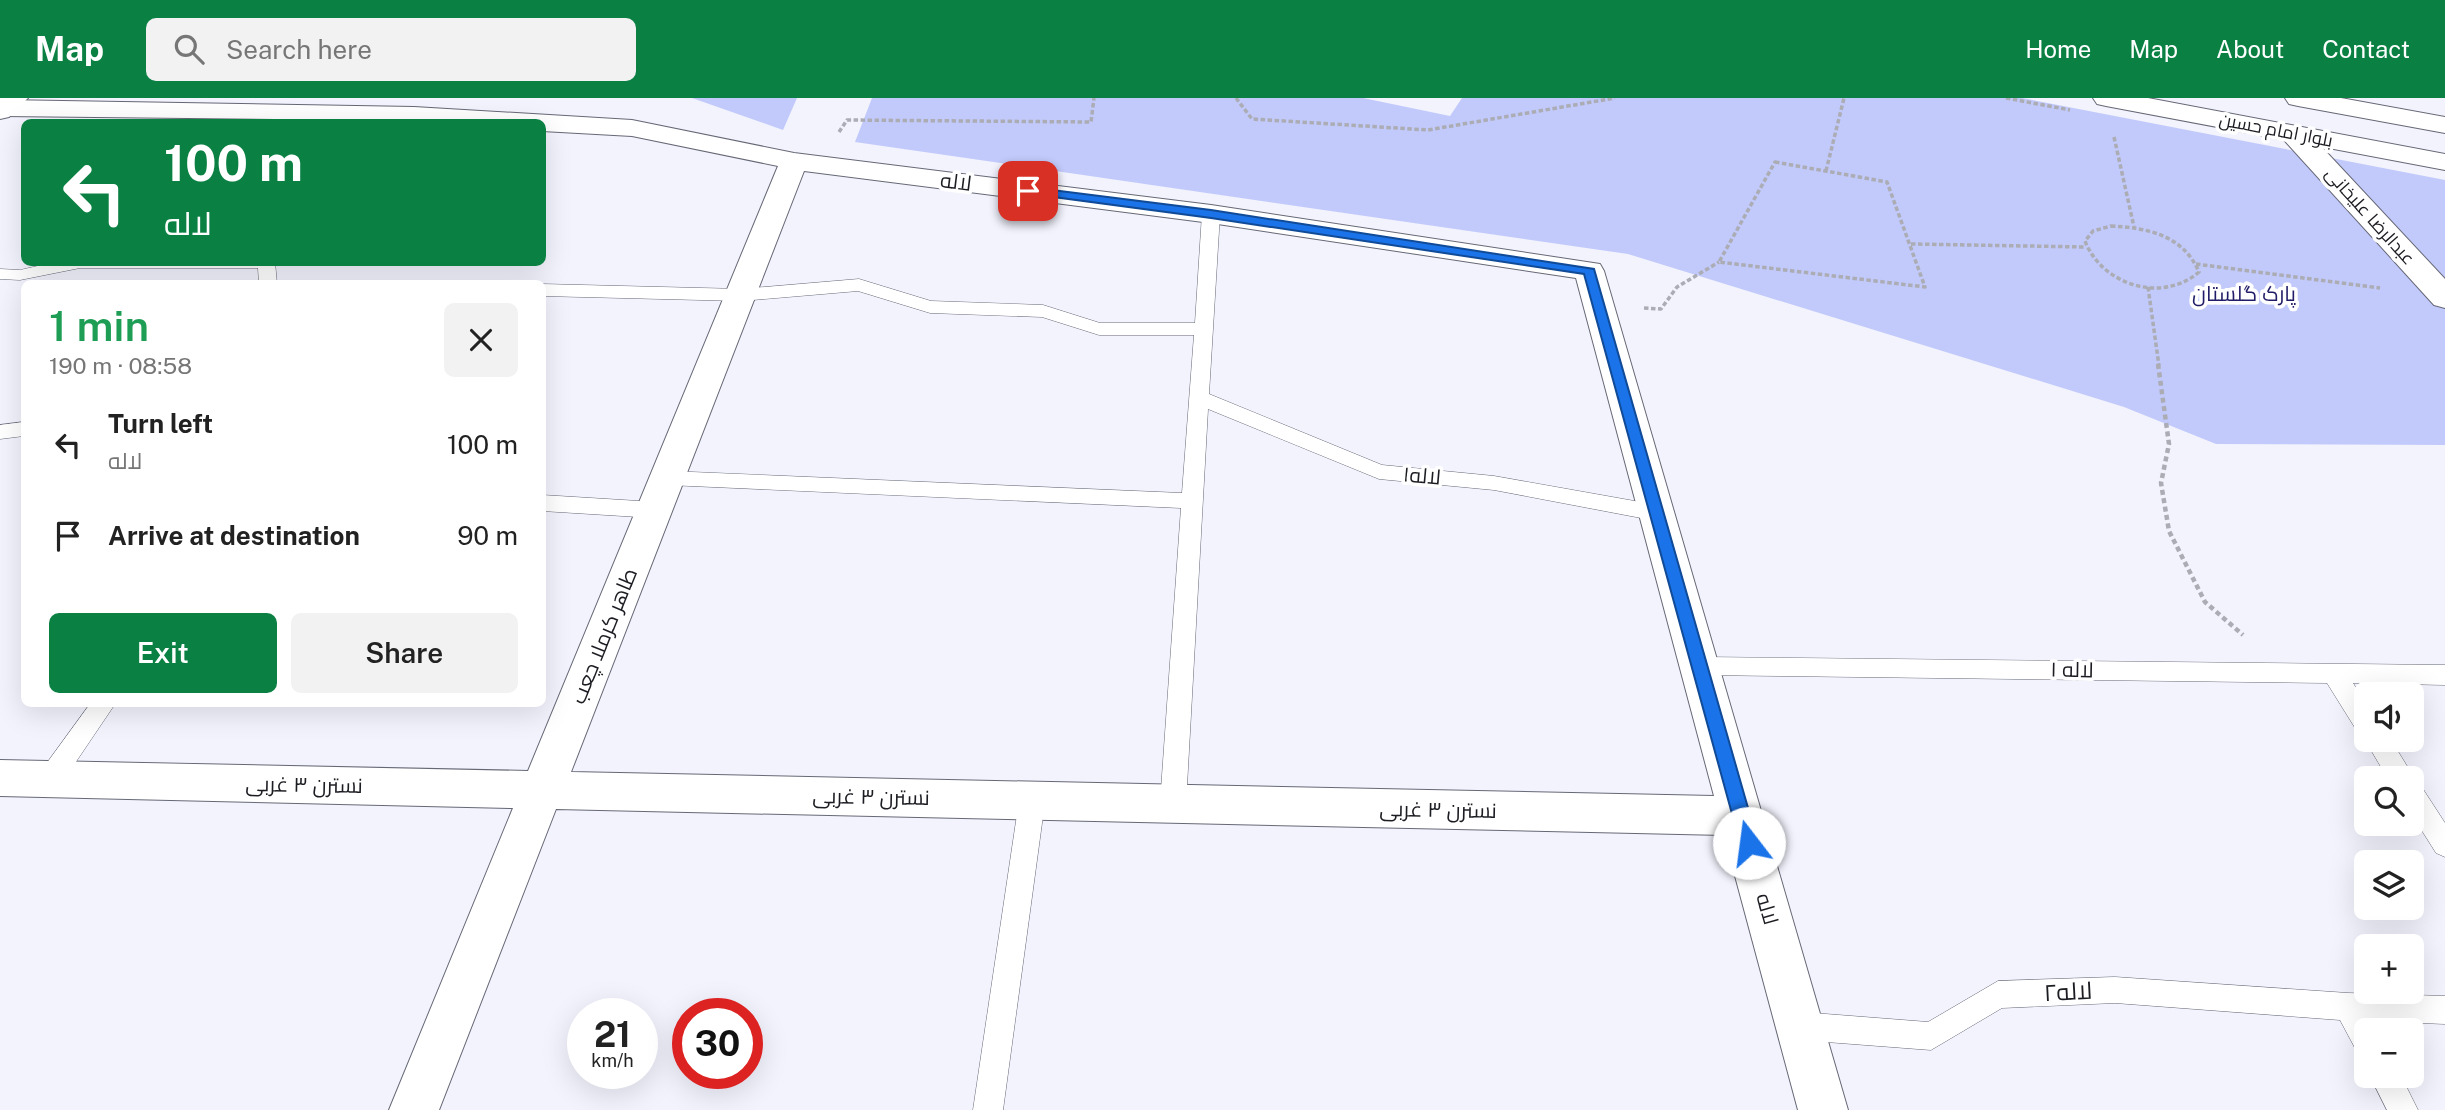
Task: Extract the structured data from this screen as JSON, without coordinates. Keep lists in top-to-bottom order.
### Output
{
  "streets": {
    "street": [
      "بلوار امام حسین",
      "لاله",
      "عبدالرضا علیخانی",
      "طاهر کرملا چعب",
      "نسترن ۳ غربی"
    ],
    "lane": ["لاله۱", "لاله ۱", "لاله۲"]
  },
  "crossings": [
    ["بلوار امام حسین", "عبدالرضا علیخانی"],
    ["لاله", "لاله۱"],
    ["لاله", "طاهر کرملا چعب"],
    ["لاله", "لاله ۱"],
    ["لاله", "نسترن ۳ غربی"],
    ["لاله", "لاله۲"],
    ["طاهر کرملا چعب", "نسترن ۳ غربی"]
  ],
  "parks": ["پارک گلستان"],
  "page": {
    "header": "Map",
    "search": "Search here",
    "nav": [
      "Home",
      "Map",
      "About",
      "Contact"
    ],
    "turn": ["100 m", "لاله"],
    "heading": ["1 min", "190 m · 08:58"],
    "list": [
      {
        "name": "Turn left",
        "note": "لاله",
        "value": "100 m"
      },
      {
        "name": "Arrive at destination",
        "value": "90 m"
      }
    ],
    "buttons": ["Exit", "Share"],
    "map_buttons": ["+", "−"],
    "speed": "21 km/h",
    "limit": "30"
  }
}
